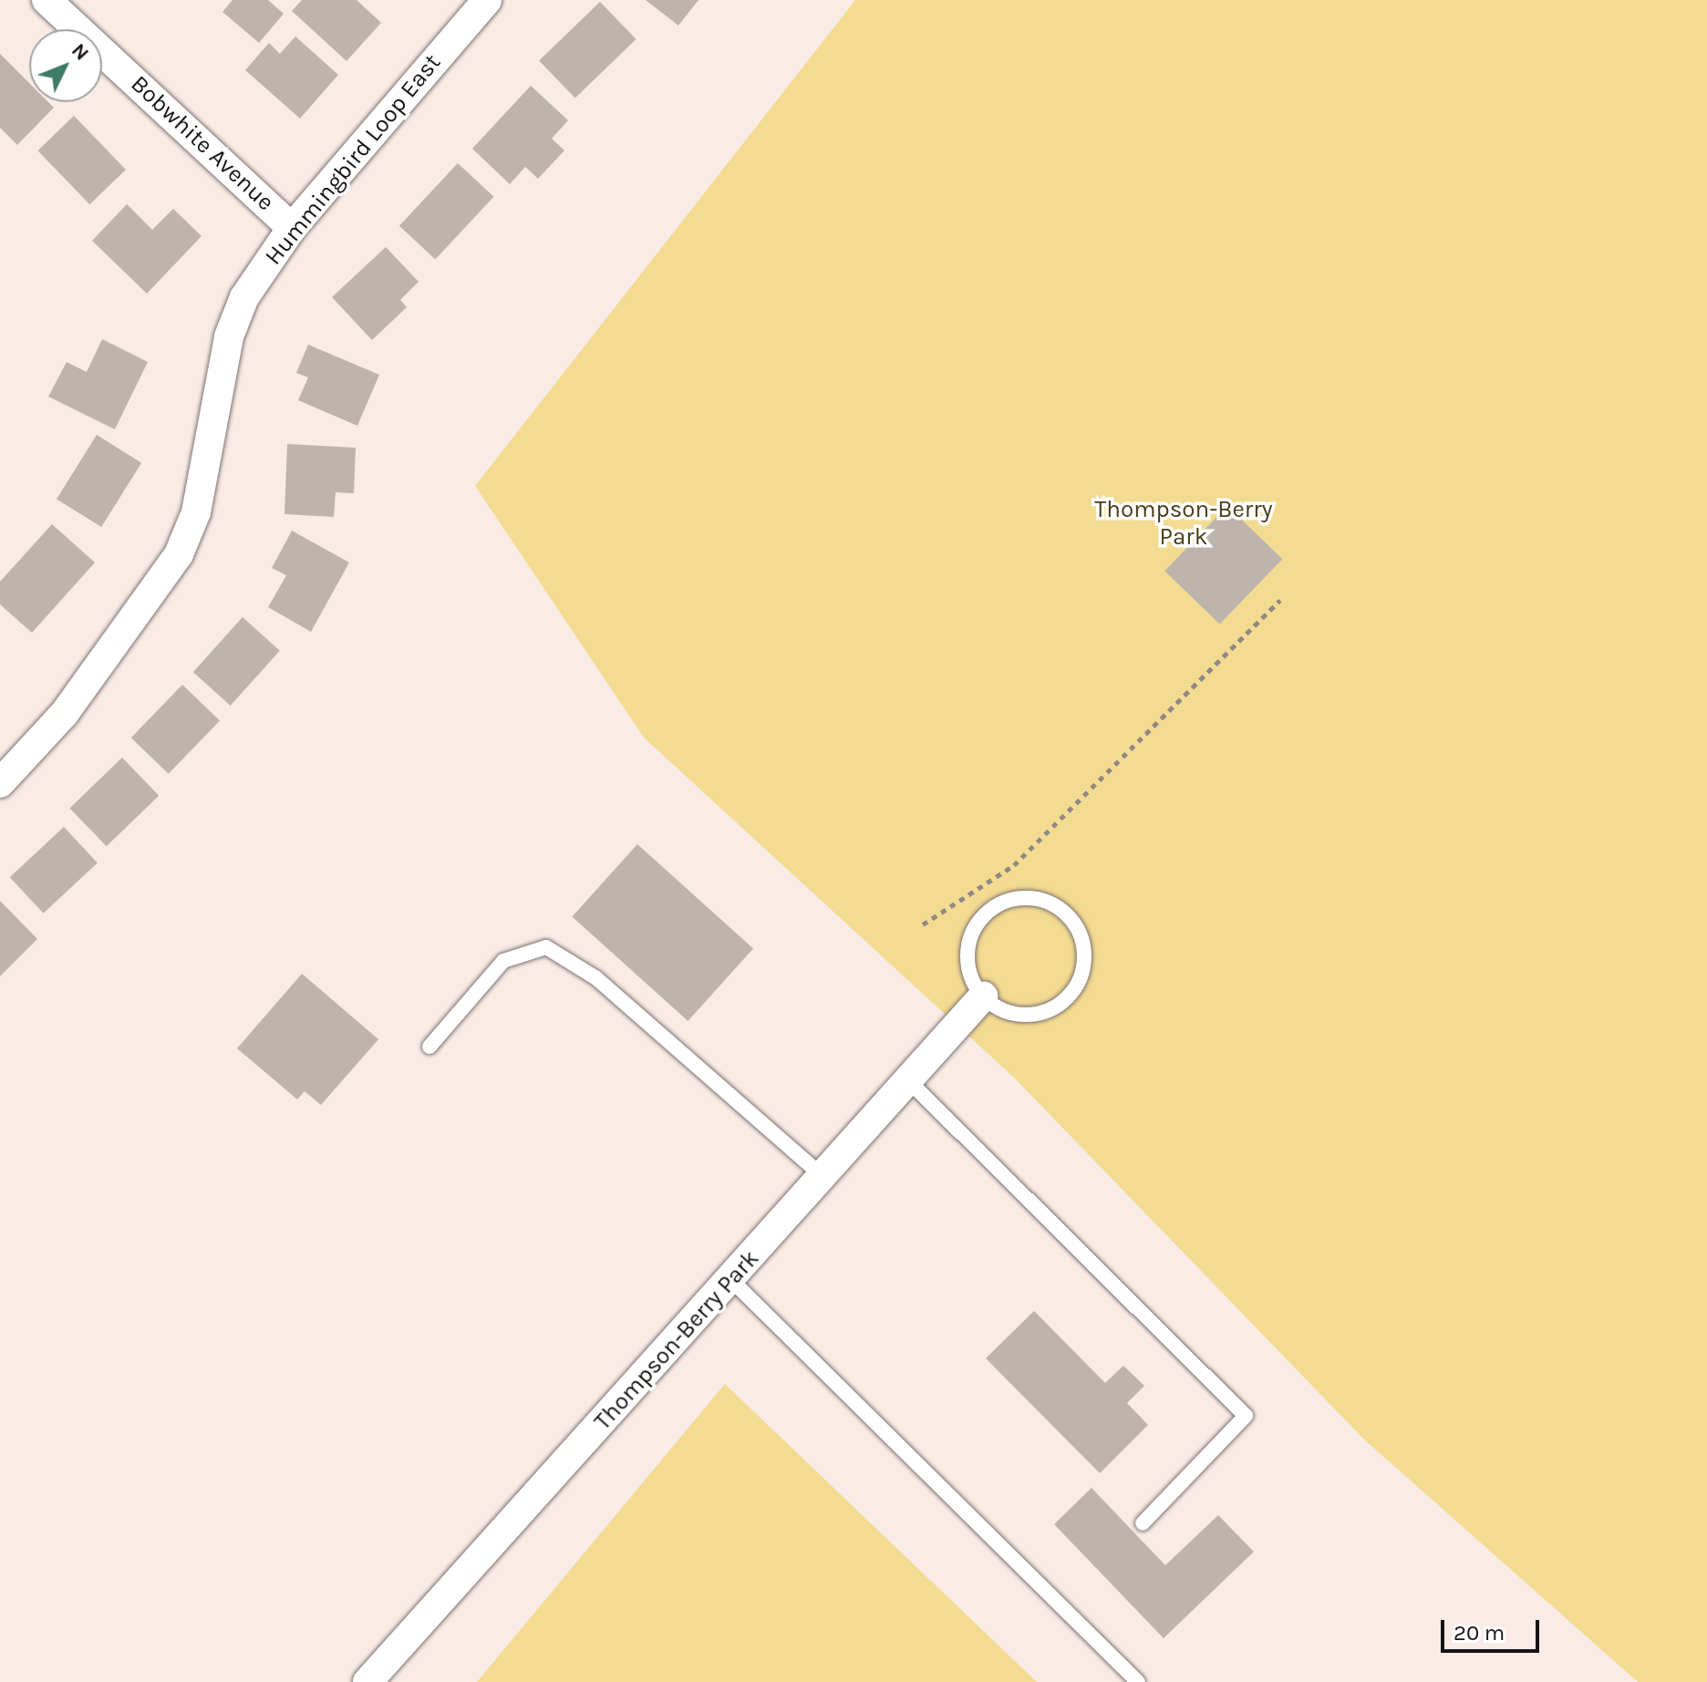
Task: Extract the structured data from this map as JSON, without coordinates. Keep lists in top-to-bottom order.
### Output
{
  "streets": {
    "street": ["Bobwhite Avenue", "Hummingbird Loop East", "Thompson-Berry Park"]
  },
  "crossings": [
    ["Bobwhite Avenue", "Hummingbird Loop East"]
  ],
  "parks": ["Thompson-Berry Park"],
  "scale_bar": "20 m",
  "north": "top right"
}
